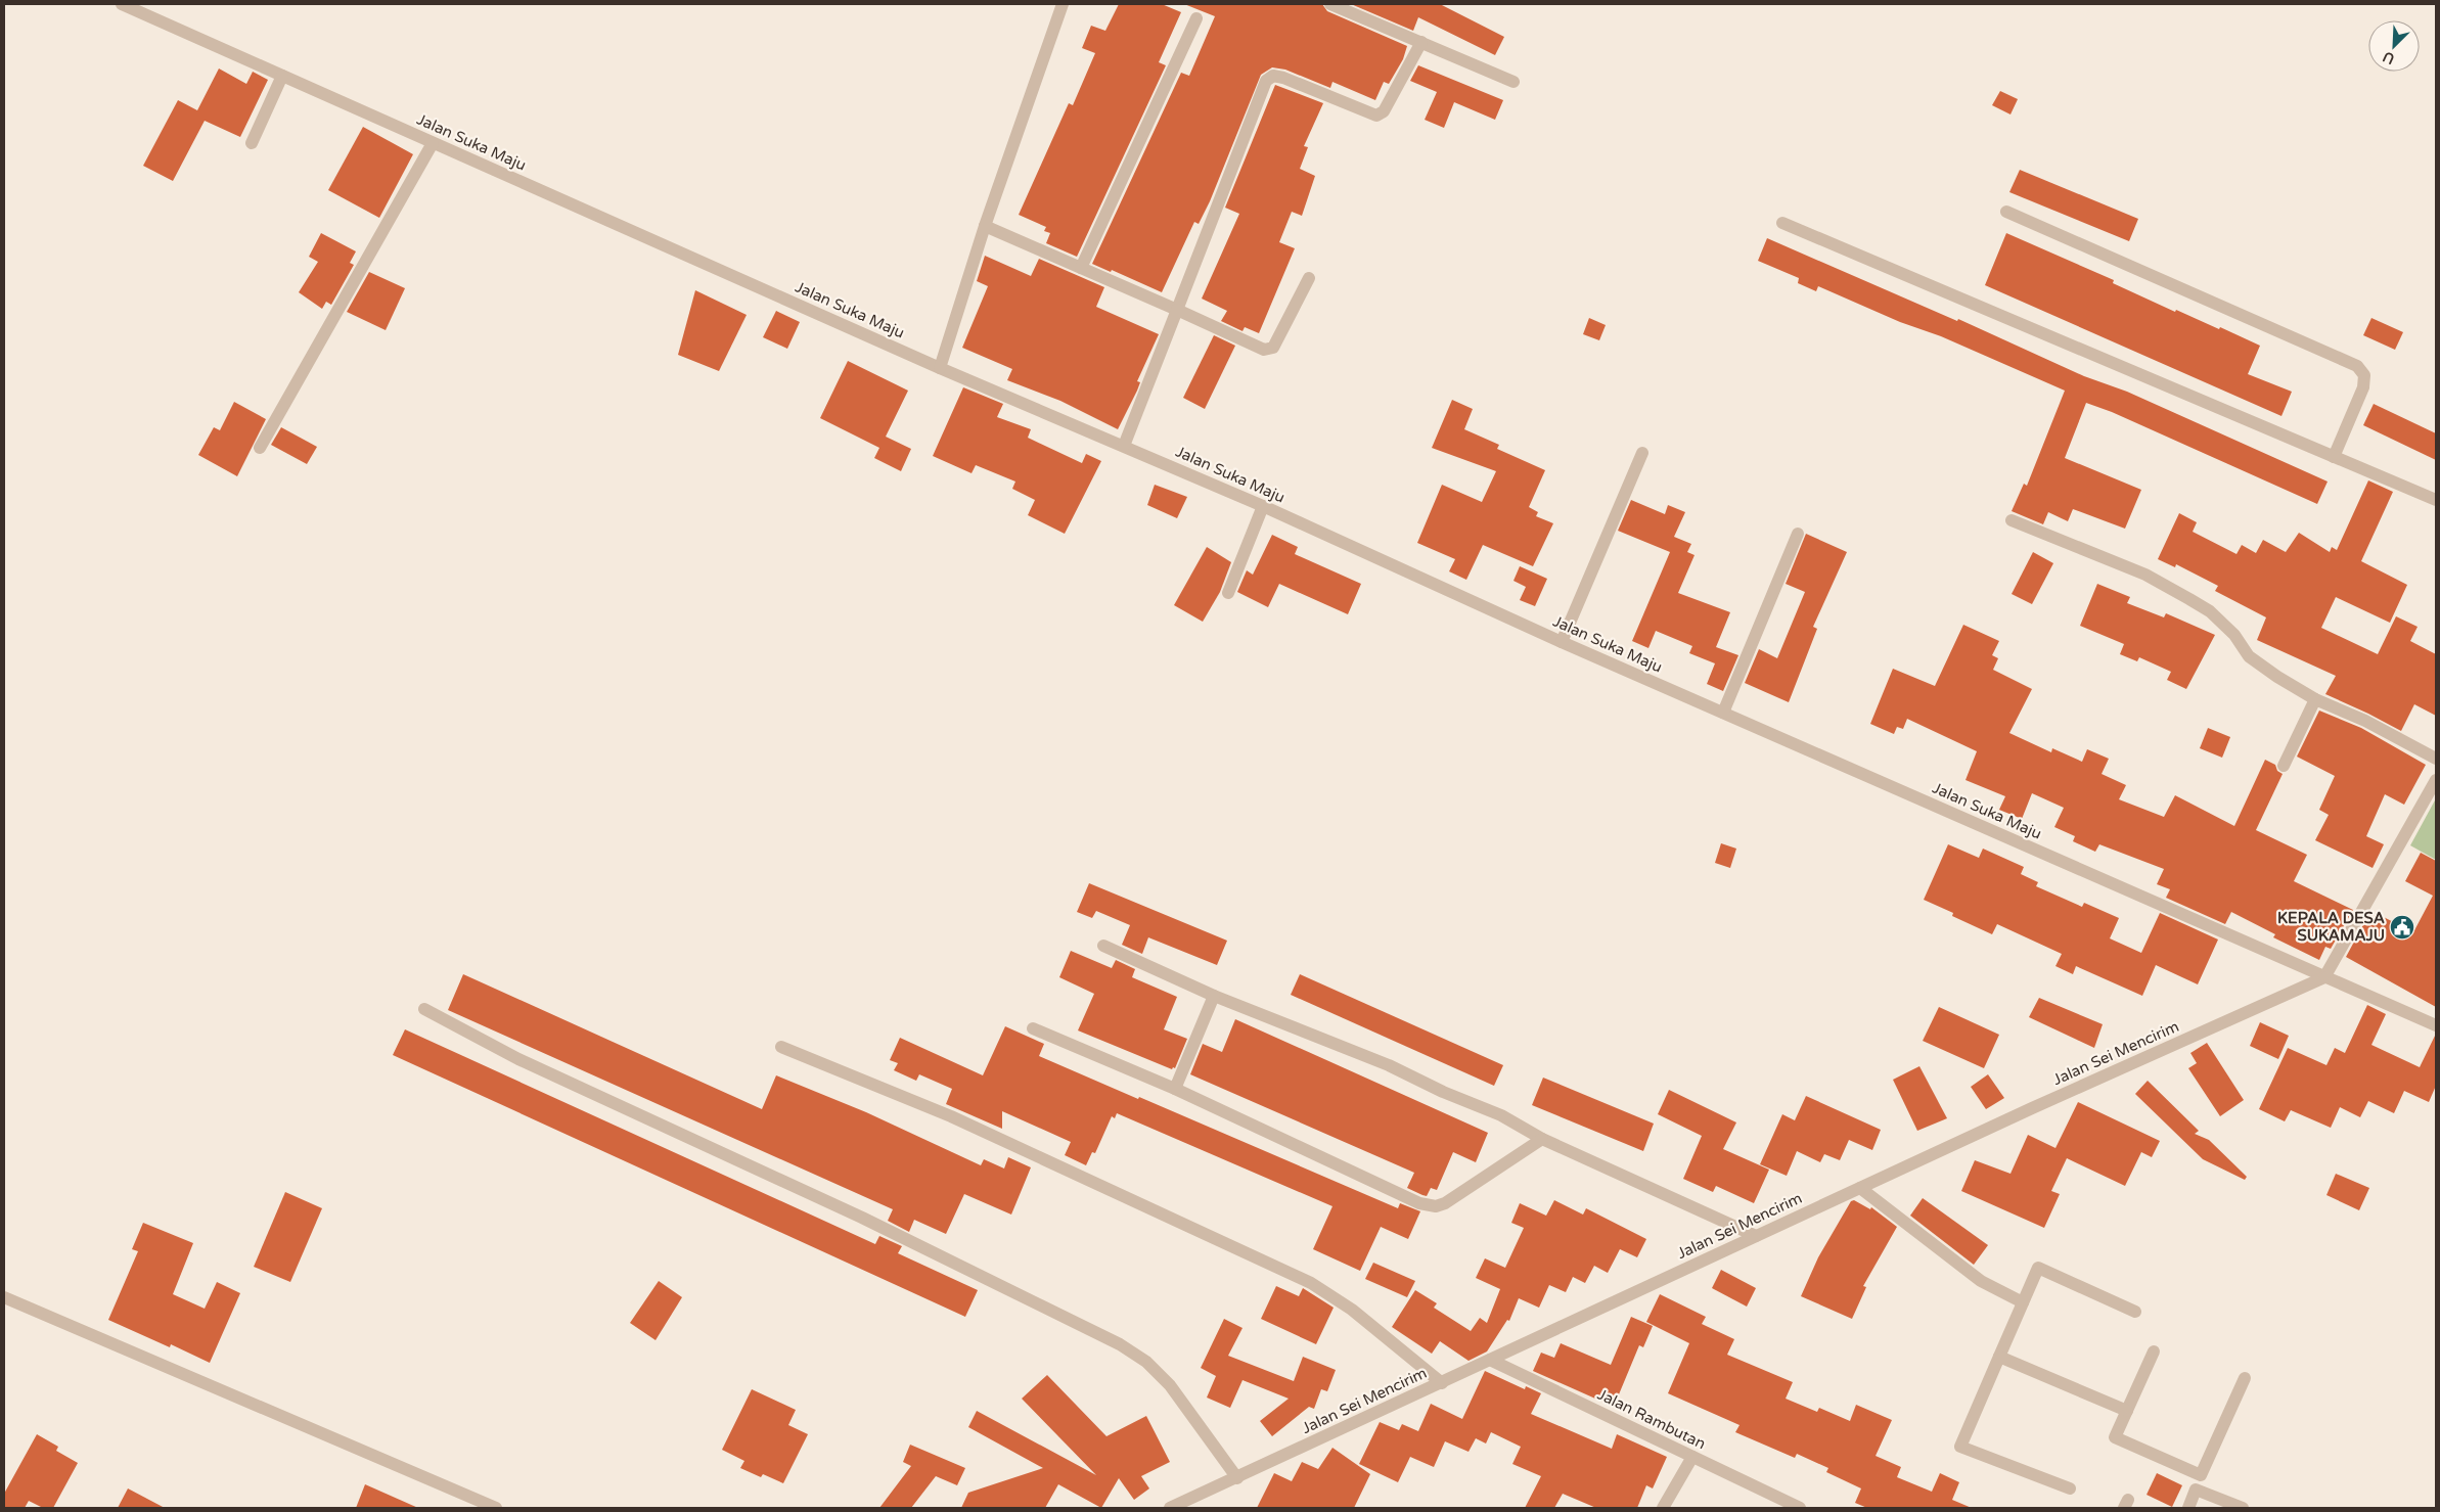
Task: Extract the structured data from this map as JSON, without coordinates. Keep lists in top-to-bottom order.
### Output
{
  "streets": {
    "street": ["Jalan Suka Maju", "Jalan Sei Mencirim", "Jalan Rambutan"]
  },
  "crossings": [
    ["Jalan Suka Maju", "Jalan Sei Mencirim"],
    ["Jalan Sei Mencirim", "Jalan Rambutan"]
  ],
  "places": {
    "public building": ["KEPALA DESA SUKAMAJU"]
  },
  "north": "bottom left"
}
